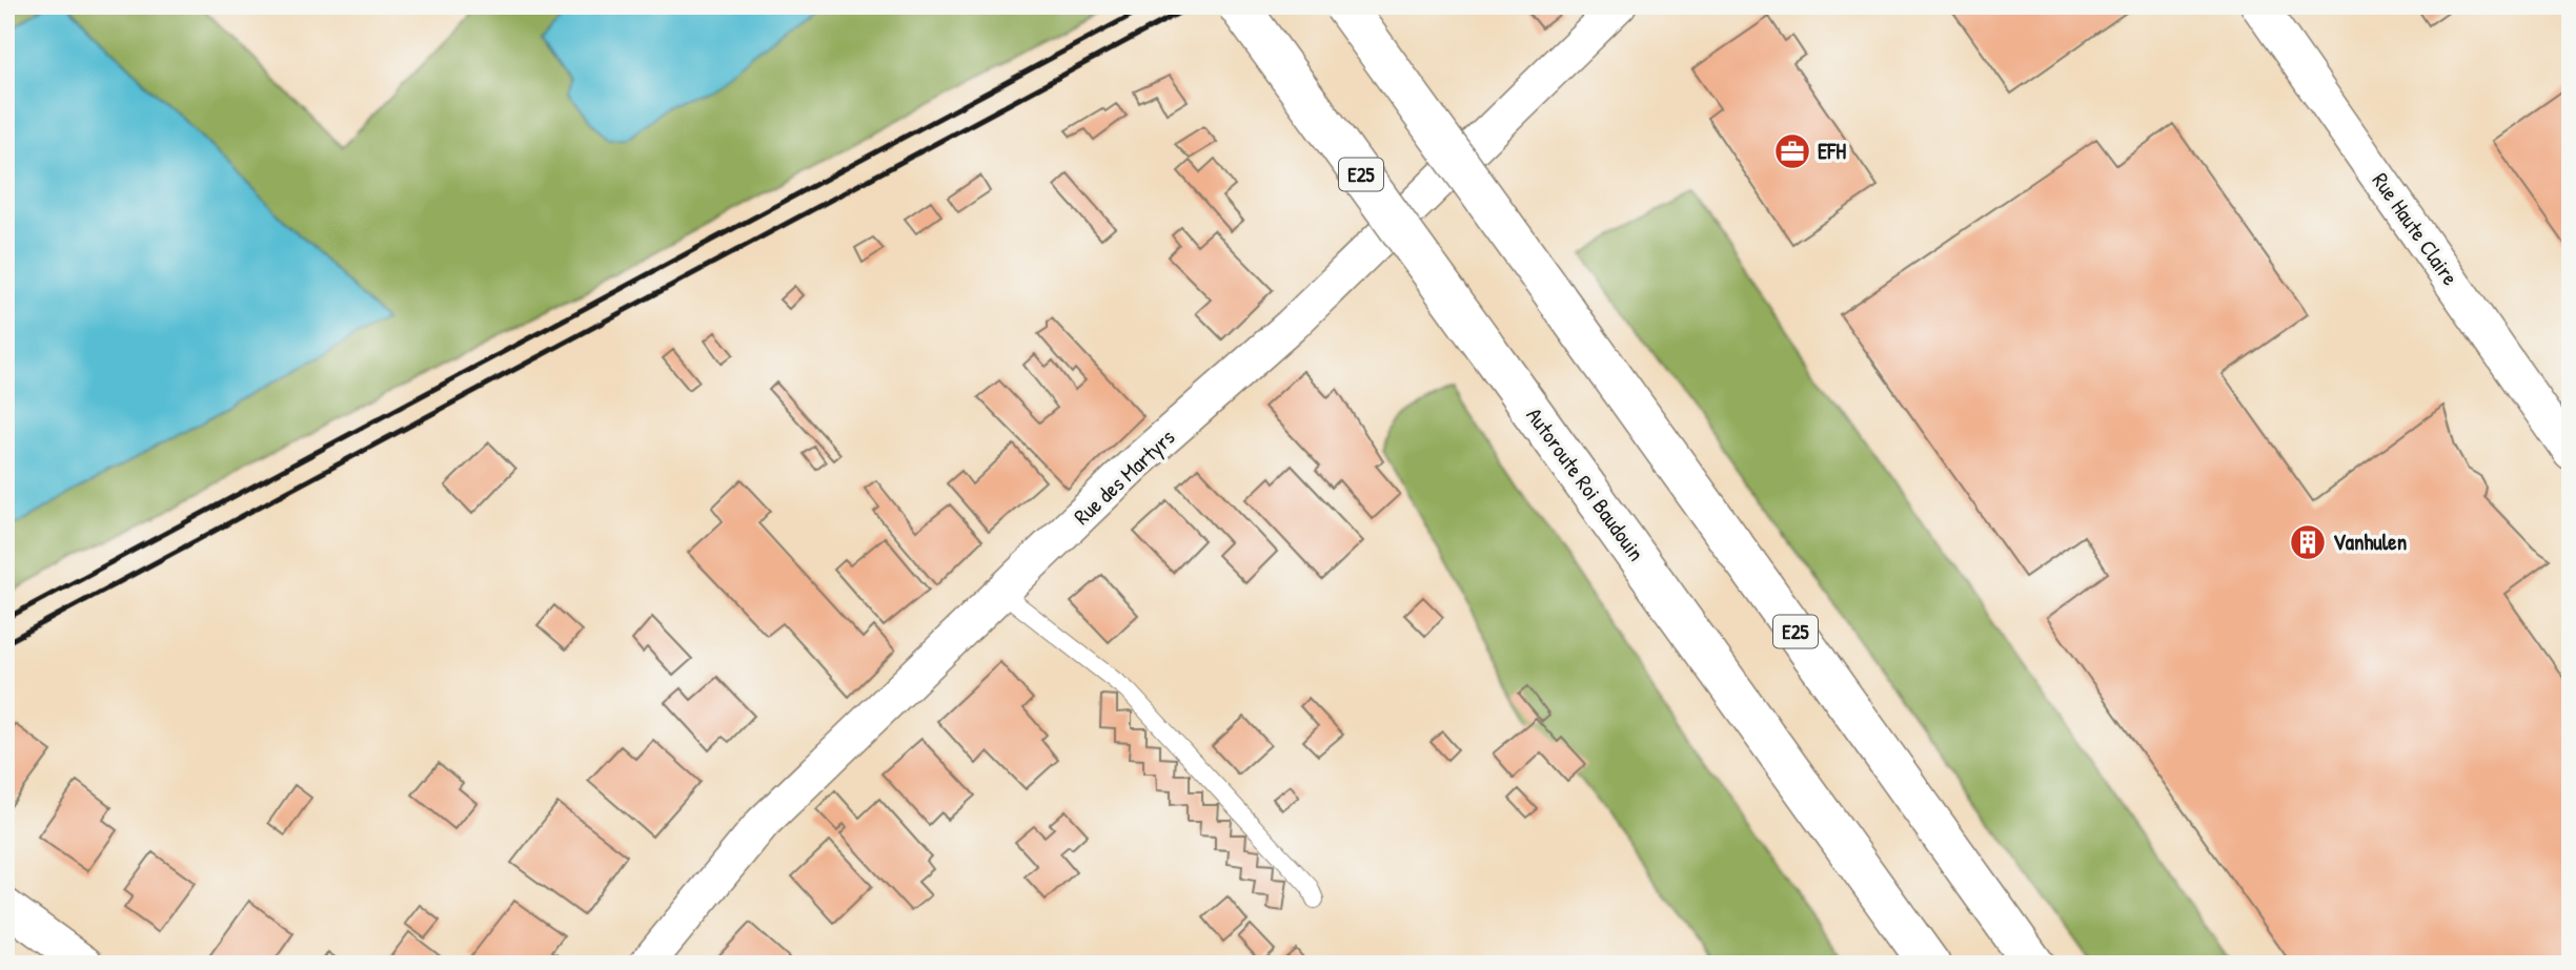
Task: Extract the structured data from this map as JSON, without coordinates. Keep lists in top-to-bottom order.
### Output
{
  "streets": {
    "highway": ["E25", "Autoroute Roi Baudouin"],
    "street": ["Rue Haute Claire", "Rue des Martyrs"]
  },
  "places": {
    "office": ["EFH"],
    "building": ["Vanhulen"]
  }
}
